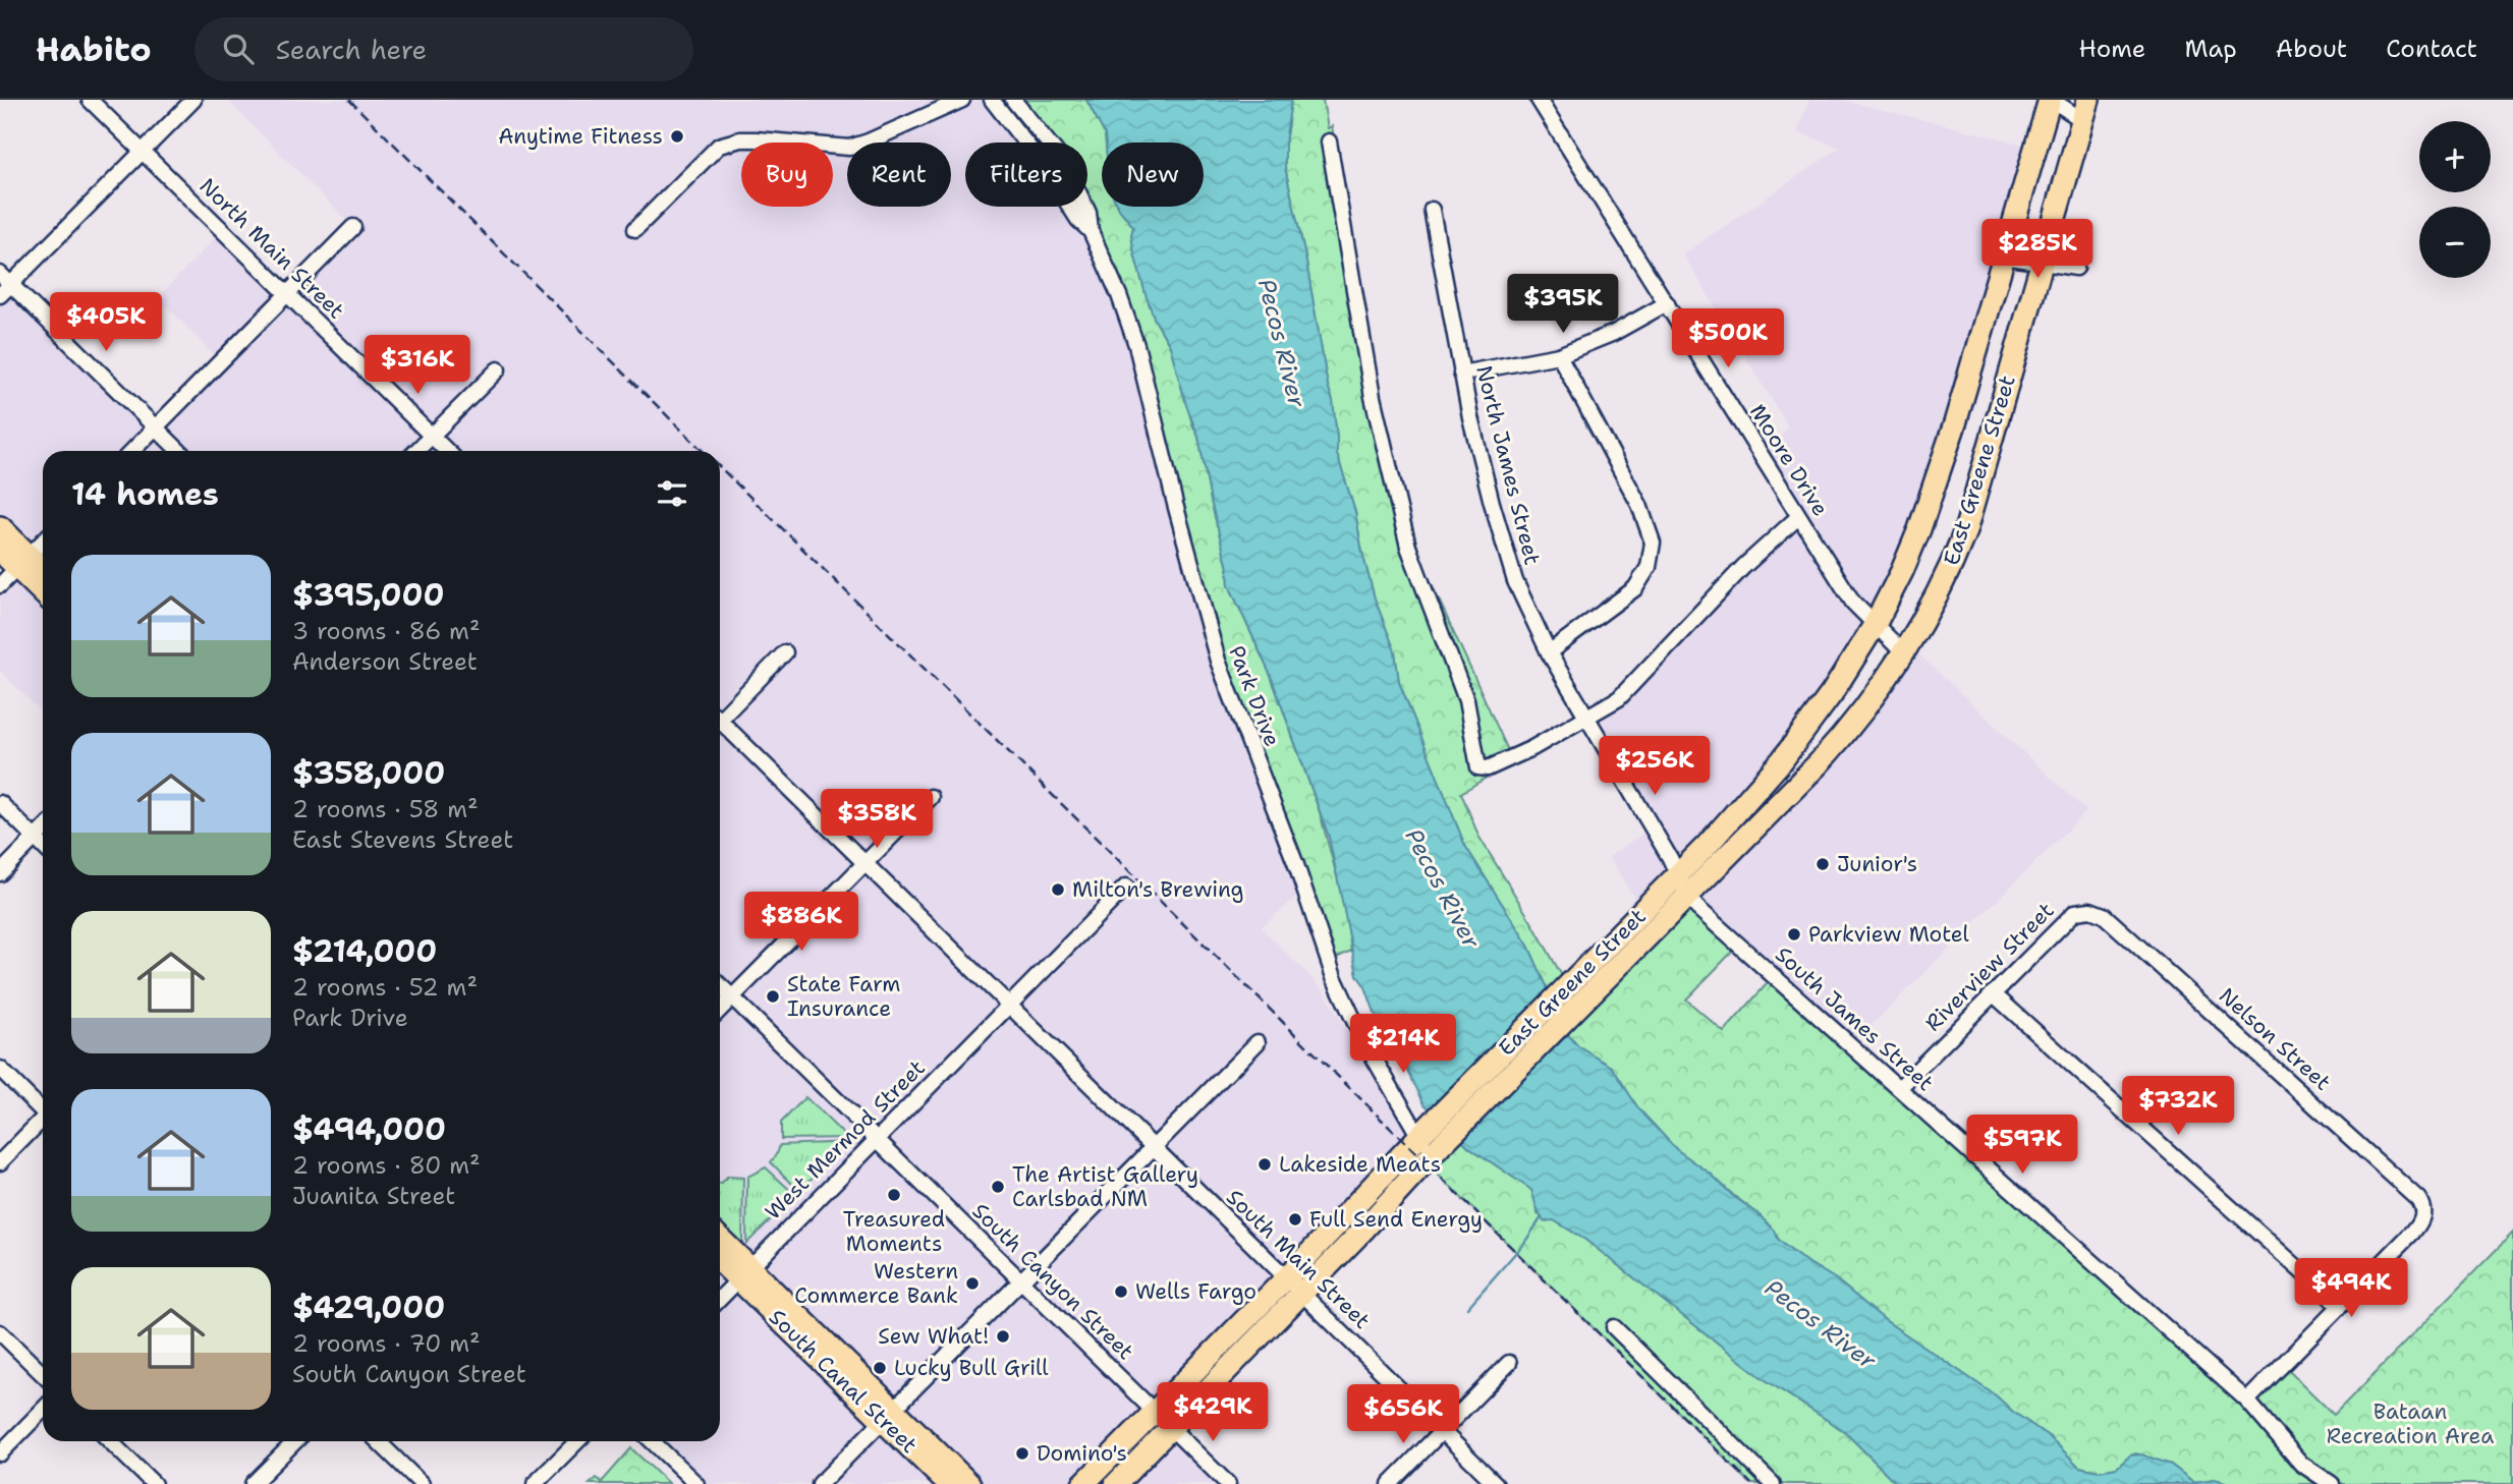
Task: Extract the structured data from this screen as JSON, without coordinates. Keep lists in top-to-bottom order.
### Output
{
  "streets": {
    "highway": ["East Greene Street", "South Canal Street"],
    "street": [
      "North Main Street",
      "Moore Drive",
      "North James Street",
      "Park Drive",
      "Riverview Street",
      "South James Street",
      "Nelson Street",
      "West Mermod Street",
      "South Main Street",
      "South Canyon Street"
    ]
  },
  "crossings": [
    ["Moore Drive", "East Greene Street"],
    ["North James Street", "South James Street"],
    ["East Greene Street", "Park Drive"],
    ["East Greene Street", "South James Street"],
    ["East Greene Street", "South Main Street"],
    ["Riverview Street", "South James Street"],
    ["Riverview Street", "Nelson Street"],
    ["West Mermod Street", "South Main Street"],
    ["West Mermod Street", "South Canyon Street"],
    ["West Mermod Street", "South Canal Street"]
  ],
  "water": ["Pecos River"],
  "parks": ["Bataan Recreation Area"],
  "places": [
    "Anytime Fitness",
    "Junior's",
    "Milton's Brewing",
    "Parkview Motel",
    "State Farm Insurance",
    "Lakeside Meats",
    "The Artist Gallery Carlsbad NM",
    "Treasured Moments",
    "Full Send Energy",
    "Western Commerce Bank",
    "Wells Fargo",
    "Sew What!",
    "Lucky Bull Grill",
    "Domino's"
  ],
  "page": {
    "header": "Habito",
    "search": "Search here",
    "nav": [
      "Home",
      "Map",
      "About",
      "Contact"
    ],
    "map_buttons": ["+", "−"],
    "chip": [
      "Buy",
      "Rent",
      "Filters",
      "New"
    ],
    "price": [
      "$285K",
      "$395K",
      "$405K",
      "$500K",
      "$316K",
      "$256K",
      "$358K",
      "$886K",
      "$214K",
      "$732K",
      "$597K",
      "$494K",
      "$429K",
      "$656K"
    ],
    "heading": "14 homes",
    "list": [
      {
        "name": "$395,000",
        "note": "3 rooms · 86 m² · Anderson Street"
      },
      {
        "name": "$358,000",
        "note": "2 rooms · 58 m² · East Stevens Street"
      },
      {
        "name": "$214,000",
        "note": "2 rooms · 52 m² · Park Drive"
      },
      {
        "name": "$494,000",
        "note": "2 rooms · 80 m² · Juanita Street"
      },
      {
        "name": "$429,000",
        "note": "2 rooms · 70 m² · South Canyon Street"
      }
    ]
  }
}
